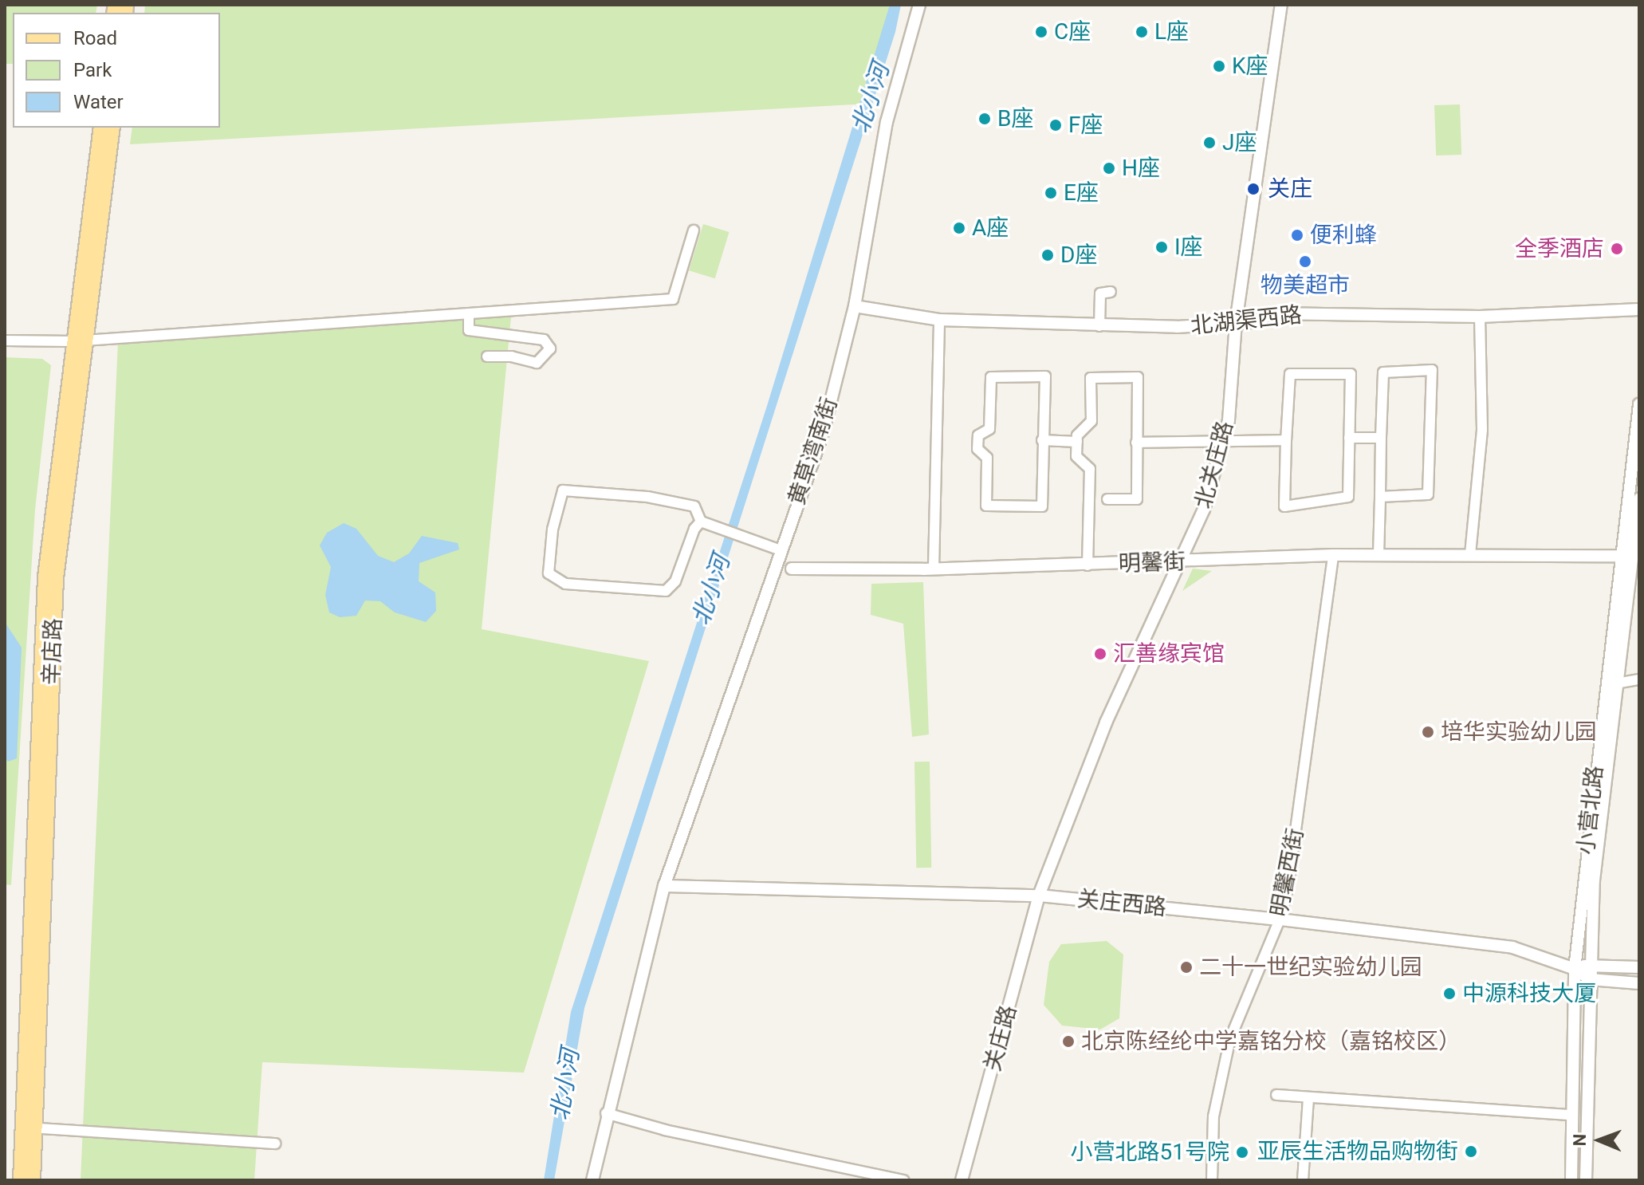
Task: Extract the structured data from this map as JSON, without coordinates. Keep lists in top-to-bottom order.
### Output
{
  "streets": {
    "main road": ["辛店路"],
    "street": [
      "北湖渠西路",
      "黄草湾南街",
      "北关庄路",
      "明馨街",
      "小营北路",
      "明馨西街",
      "关庄西路",
      "关庄路"
    ]
  },
  "crossings": [
    ["北湖渠西路", "黄草湾南街"],
    ["北湖渠西路", "北关庄路"],
    ["黄草湾南街", "关庄西路"],
    ["北关庄路", "明馨街"],
    ["北关庄路", "关庄西路"],
    ["北关庄路", "关庄路"],
    ["明馨街", "小营北路"],
    ["明馨街", "明馨西街"],
    ["小营北路", "关庄西路"],
    ["明馨西街", "关庄西路"],
    ["关庄西路", "关庄路"]
  ],
  "water": ["北小河"],
  "places": [
    "C座",
    "L座",
    "K座",
    "B座",
    "F座",
    "J座",
    "H座",
    "关庄",
    "E座",
    "A座",
    "便利蜂",
    "I座",
    "全季酒店",
    "D座",
    "物美超市",
    "汇善缘宾馆",
    "培华实验幼儿园",
    "二十一世纪实验幼儿园",
    "中源科技大厦",
    "北京陈经纶中学嘉铭分校（嘉铭校区）",
    "亚辰生活物品购物街",
    "小营北路51号院"
  ],
  "legend": ["Road", "Park", "Water"],
  "north": "left"
}
